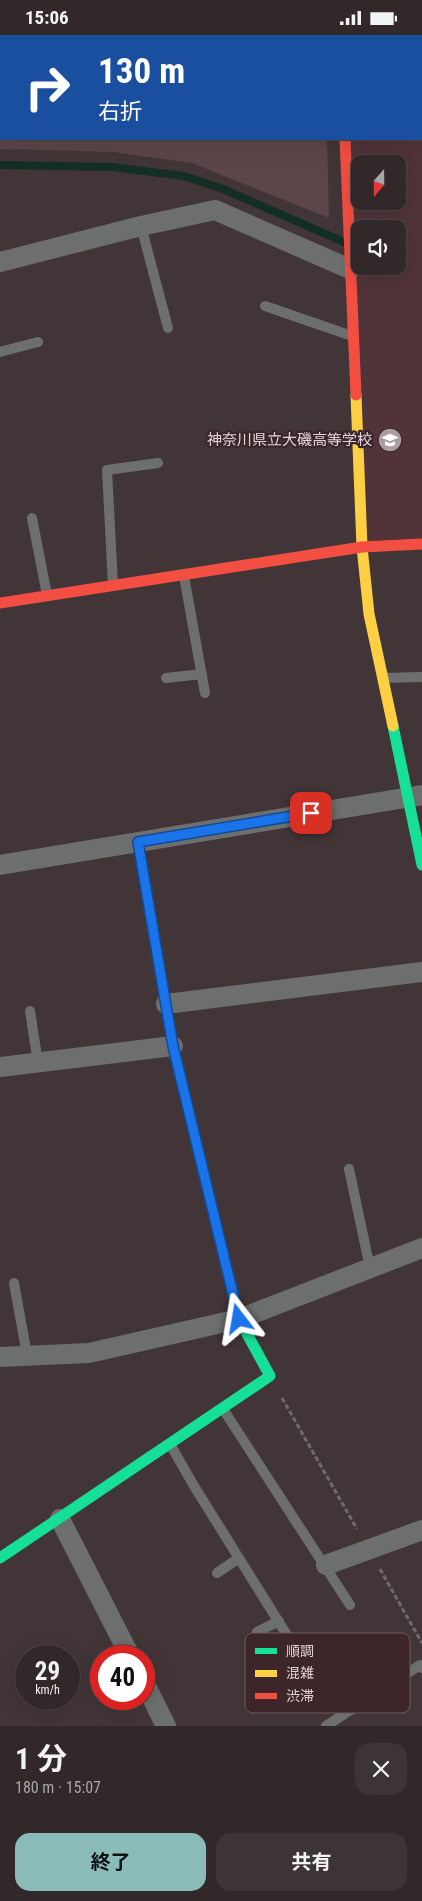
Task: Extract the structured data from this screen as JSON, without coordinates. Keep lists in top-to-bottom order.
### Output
{
  "places": {
    "school or university": ["神奈川県立大磯高等学校"]
  },
  "legend": ["順調", "混雑", "渋滞"],
  "north": "bottom",
  "page": {
    "status": "15:06",
    "turn": ["130 m", "右折"],
    "speed": "29 km/h",
    "limit": "40",
    "heading": ["1 分", "180 m · 15:07"],
    "buttons": ["終了", "共有"]
  }
}
